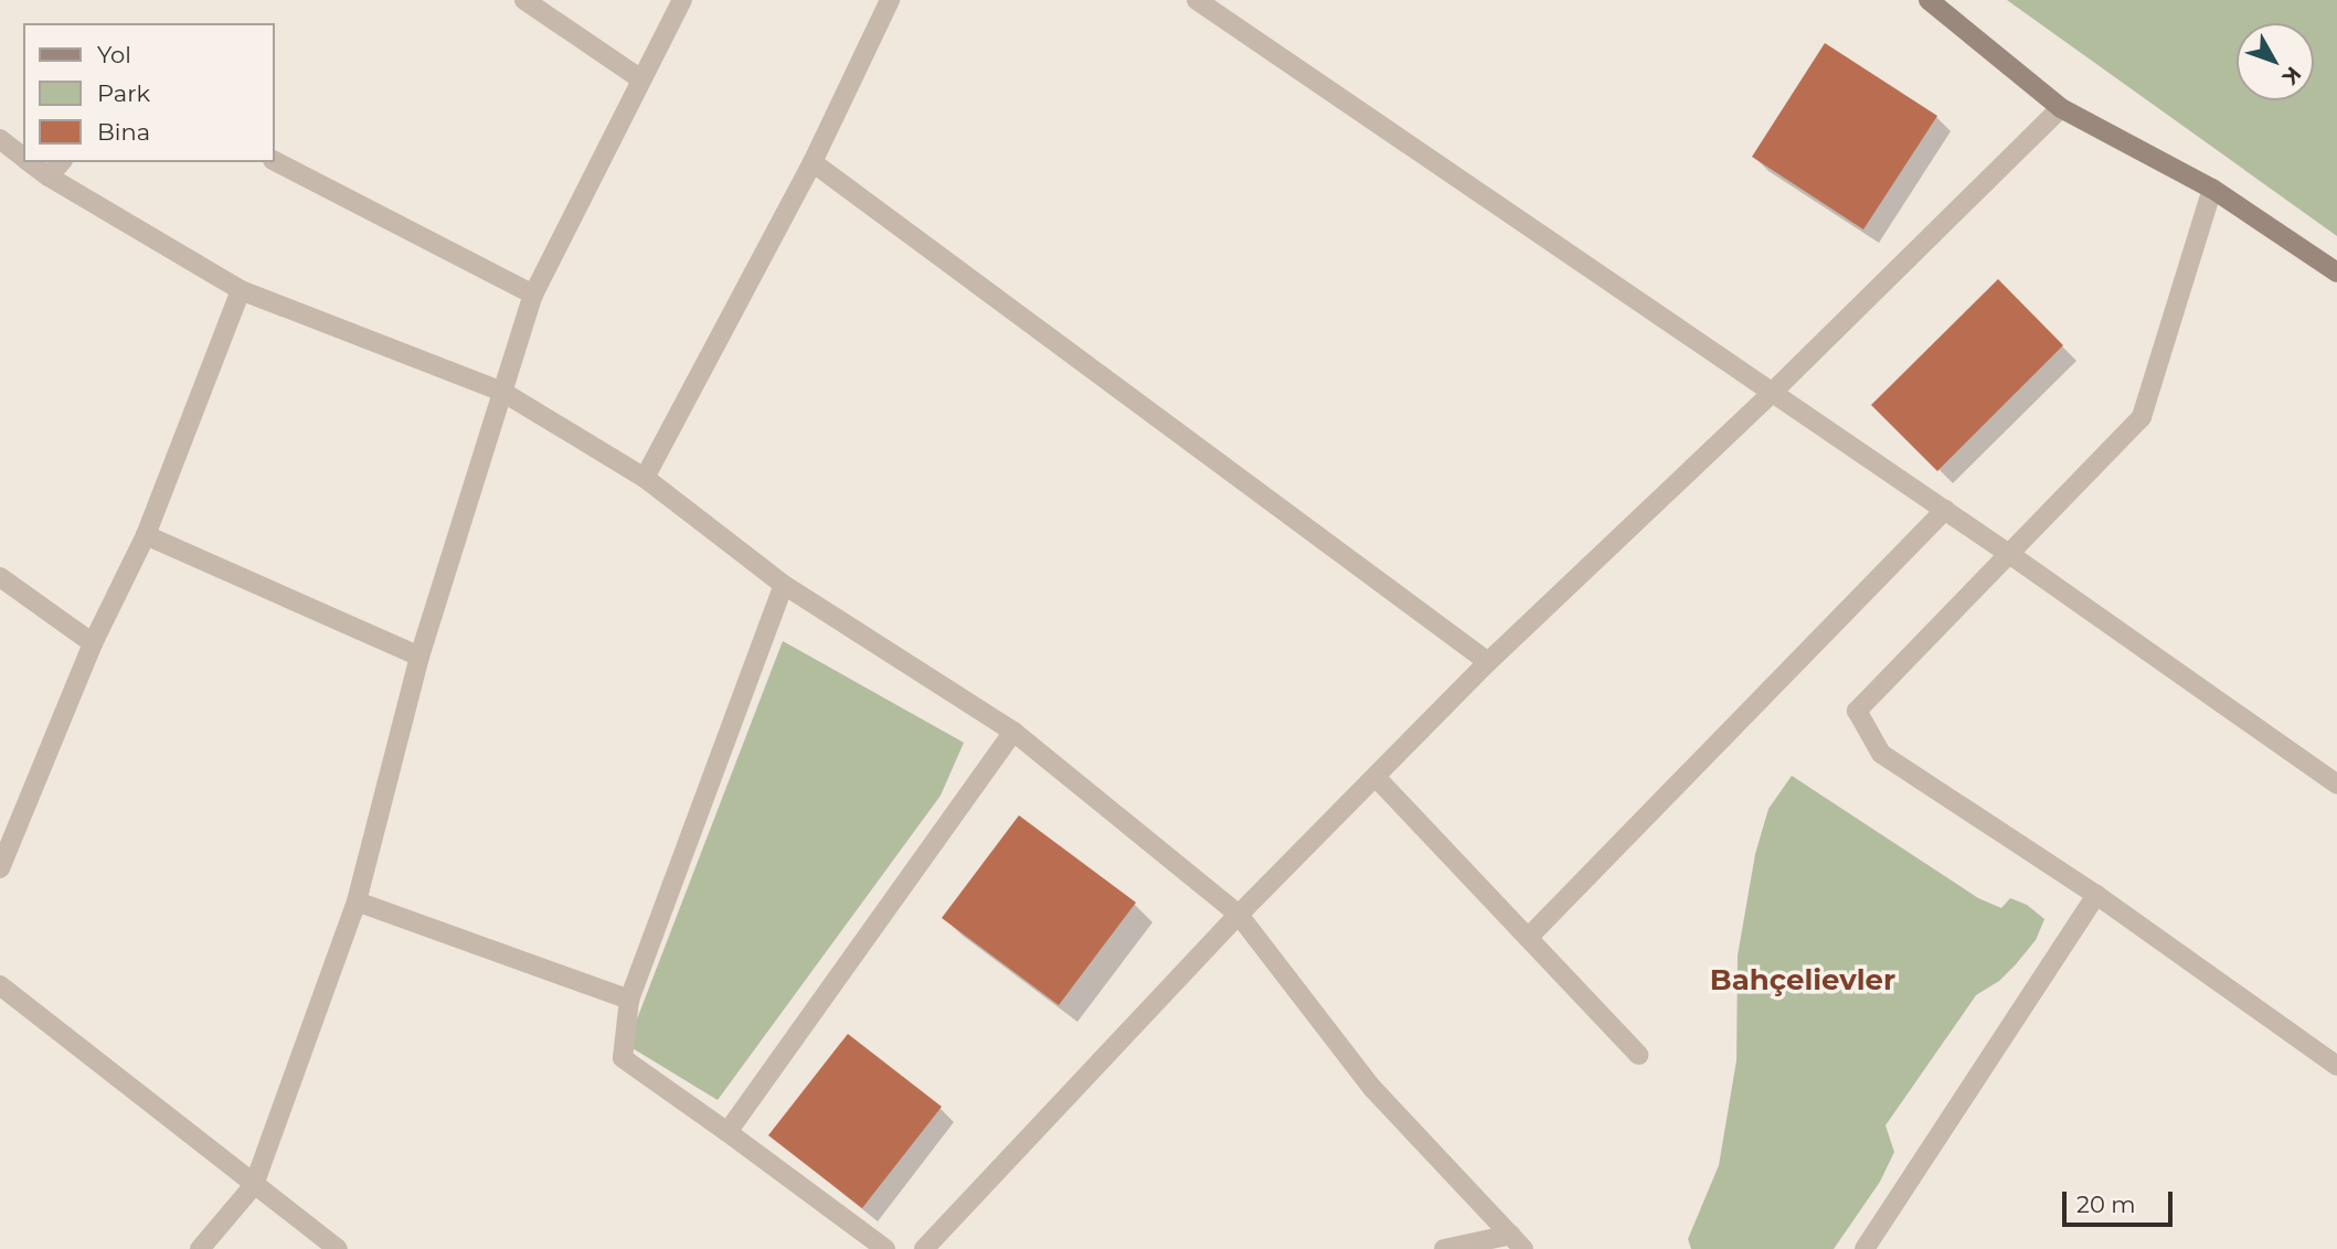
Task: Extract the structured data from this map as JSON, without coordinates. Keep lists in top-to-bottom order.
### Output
{
  "districts": ["Bahçelievler"],
  "legend": ["Yol", "Park", "Bina"],
  "scale_bar": "20 m",
  "north": "bottom right"
}
